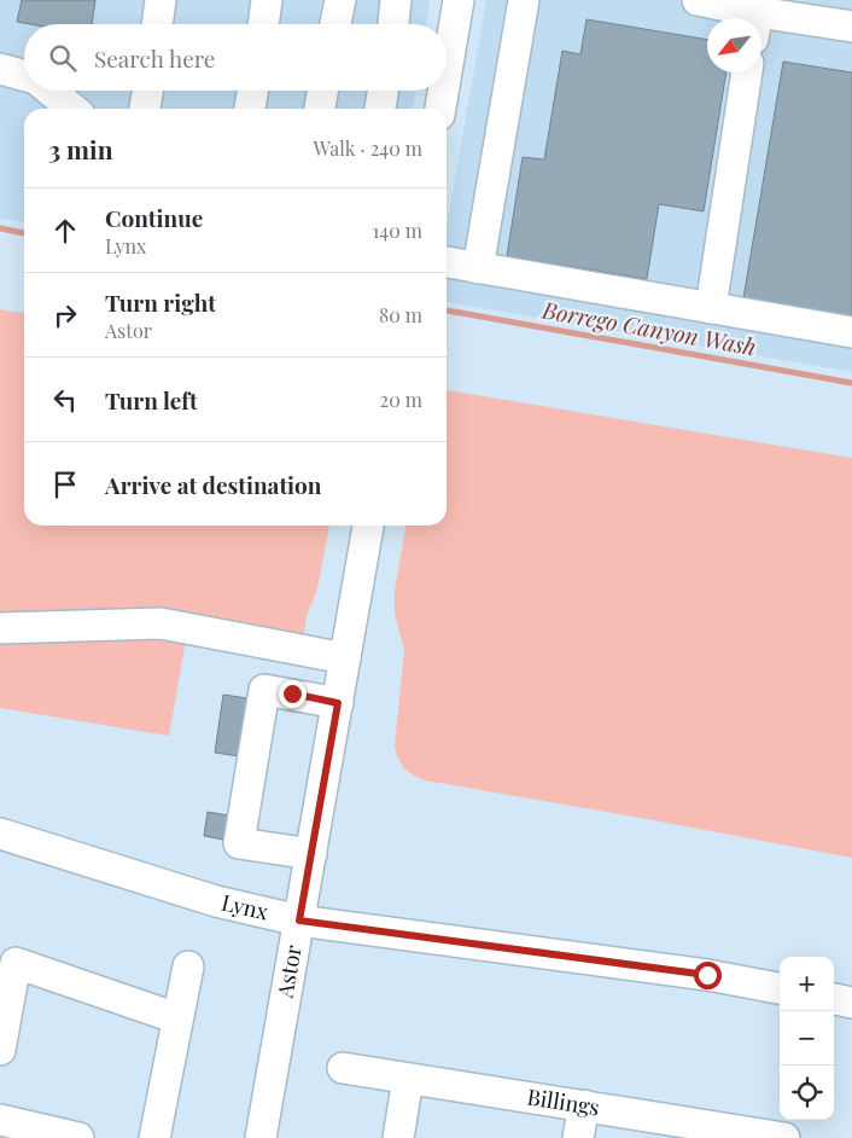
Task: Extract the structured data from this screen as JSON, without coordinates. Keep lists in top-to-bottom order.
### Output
{
  "streets": {
    "street": ["Lynx", "Astor", "Billings"]
  },
  "crossings": [
    ["Lynx", "Astor"]
  ],
  "water": ["Borrego Canyon Wash"],
  "north": "bottom left",
  "page": {
    "search": "Search here",
    "heading": ["3 min", "Walk · 240 m"],
    "list": [
      ["Continue", "Lynx", "140 m"],
      ["Turn right", "Astor", "80 m"],
      ["Turn left", "20 m"],
      "Arrive at destination"
    ],
    "map_buttons": ["+", "−"]
  }
}
